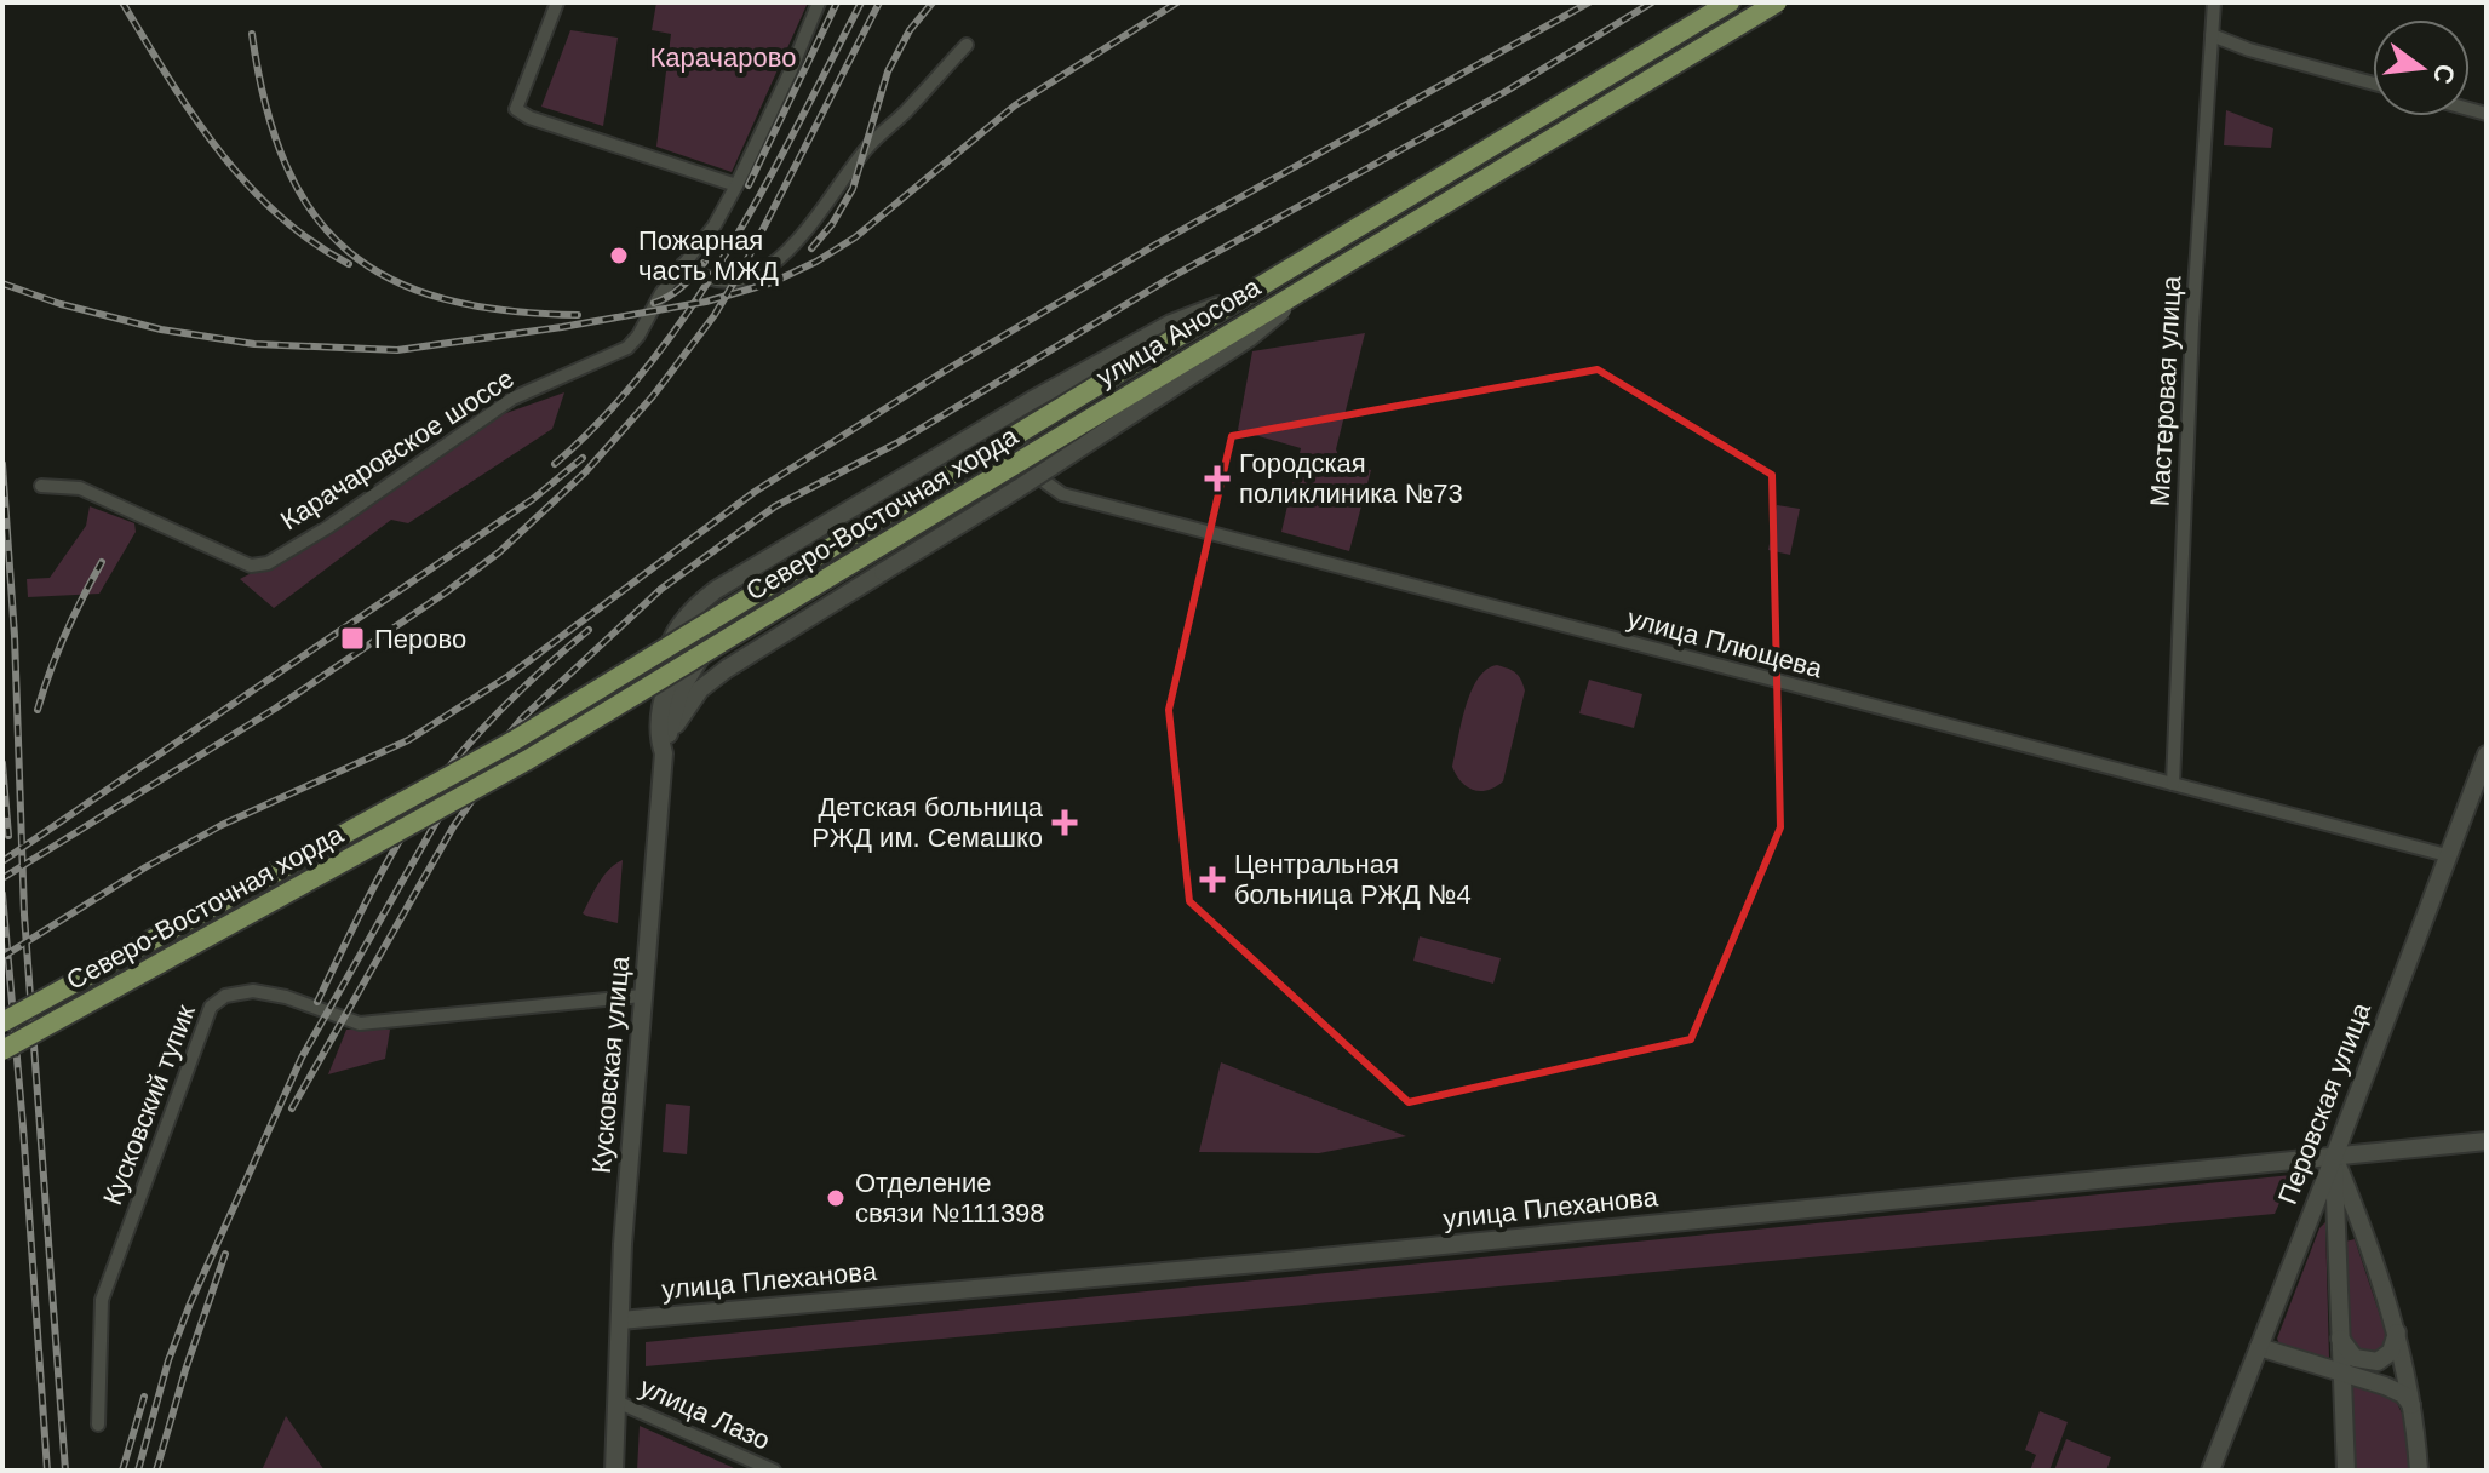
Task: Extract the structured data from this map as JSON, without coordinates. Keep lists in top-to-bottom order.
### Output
{
  "streets": {
    "main road": ["Северо-Восточная хорда"],
    "street": [
      "улица Аносова",
      "Мастеровая улица",
      "Карачаровское шоссе",
      "улица Плющева",
      "Кусковская улица",
      "Перовская улица",
      "Кусковский тупик",
      "улица Плеханова",
      "улица Лазо"
    ]
  },
  "crossings": [
    ["улица Аносова", "Северо-Восточная хорда"],
    ["улица Аносова", "улица Плющева"],
    ["улица Аносова", "Кусковская улица"],
    ["Мастеровая улица", "улица Плющева"],
    ["улица Плющева", "Перовская улица"],
    ["Кусковская улица", "Кусковский тупик"],
    ["Кусковская улица", "улица Плеханова"],
    ["Кусковская улица", "улица Лазо"],
    ["Перовская улица", "улица Плеханова"]
  ],
  "parks": ["Карачарово"],
  "places": {
    "other": ["Пожарная часть МЖД", "Отделение связи №111398"],
    "health": ["Городская поликлиника №73", "Детская больница РЖД им. Семашко", "Центральная больница РЖД №4"],
    "transit": ["Перово"]
  },
  "north": "right"
}
